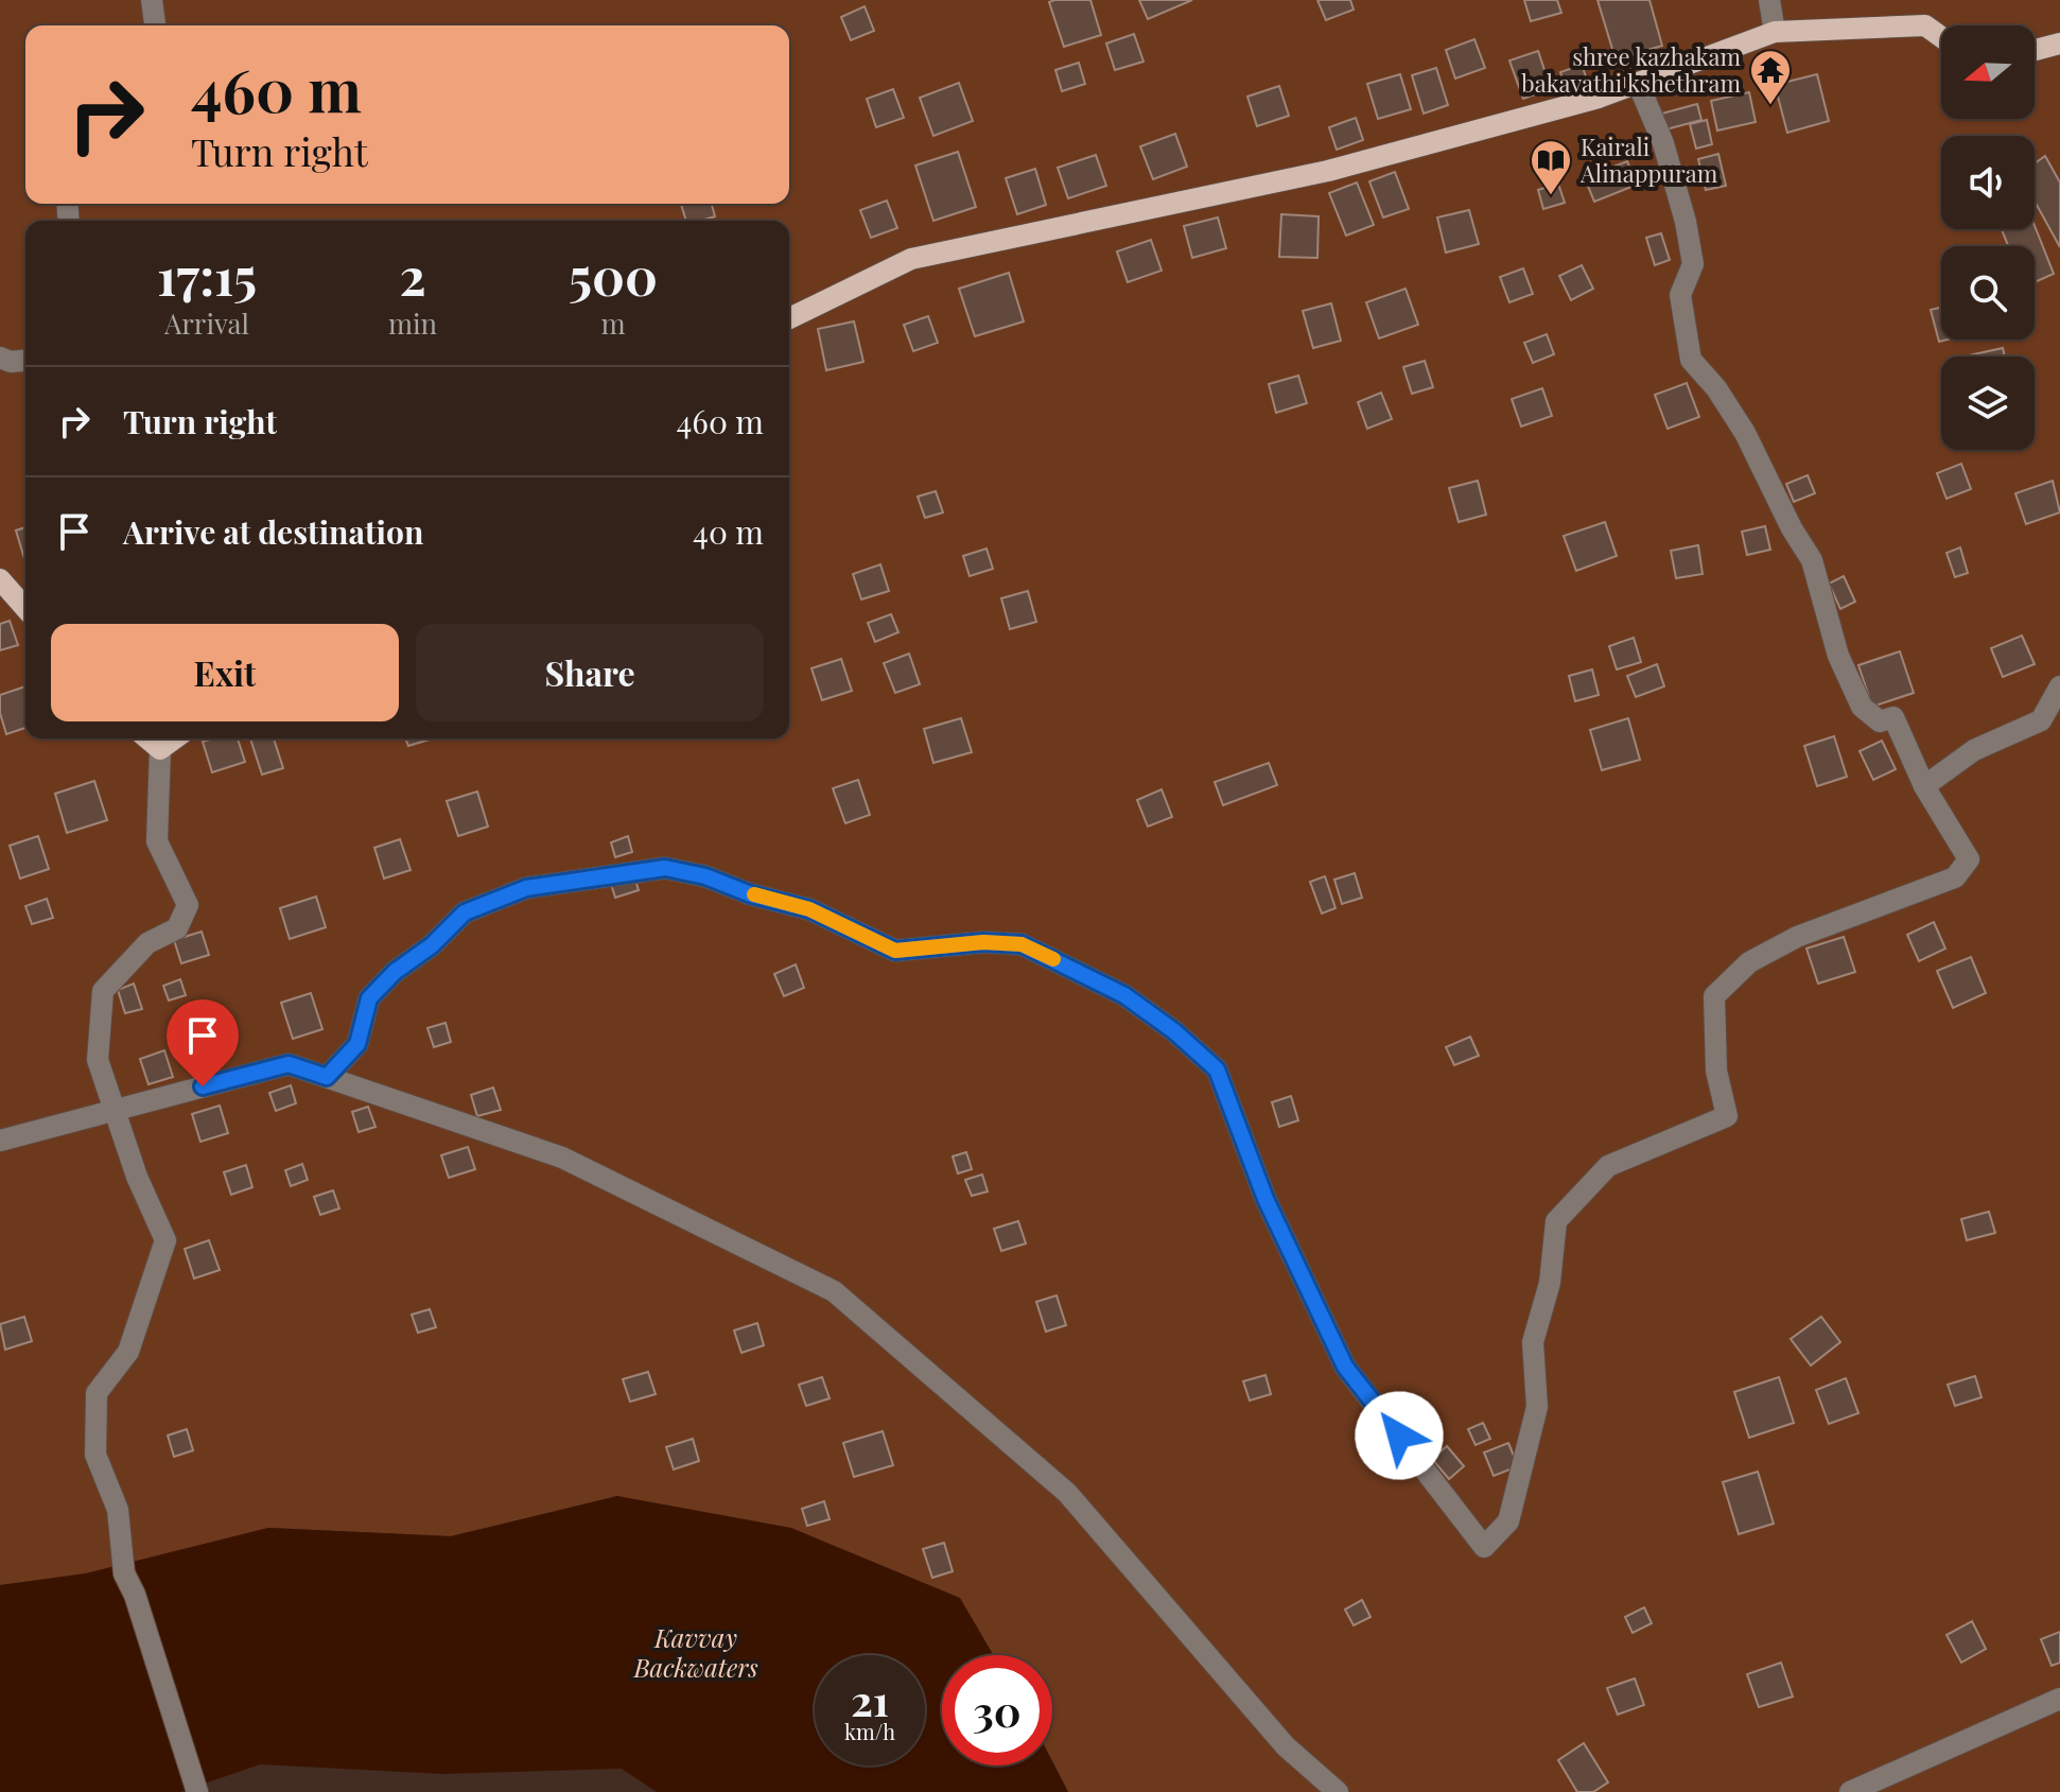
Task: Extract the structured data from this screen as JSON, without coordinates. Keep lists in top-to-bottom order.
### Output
{
  "water": ["Kavvay Backwaters"],
  "places": {
    "temple": ["shree kazhakam bakavathi kshethram"],
    "library": ["Kairali Alinappuram"]
  },
  "north": "left",
  "page": {
    "turn": ["460 m", "Turn right"],
    "eta": [
      "17:15",
      "Arrival",
      "2",
      "min",
      "500",
      "m"
    ],
    "list": [
      {
        "name": "Turn right",
        "value": "460 m"
      },
      {
        "name": "Arrive at destination",
        "value": "40 m"
      }
    ],
    "buttons": ["Exit", "Share"],
    "speed": "21 km/h",
    "limit": "30"
  }
}
